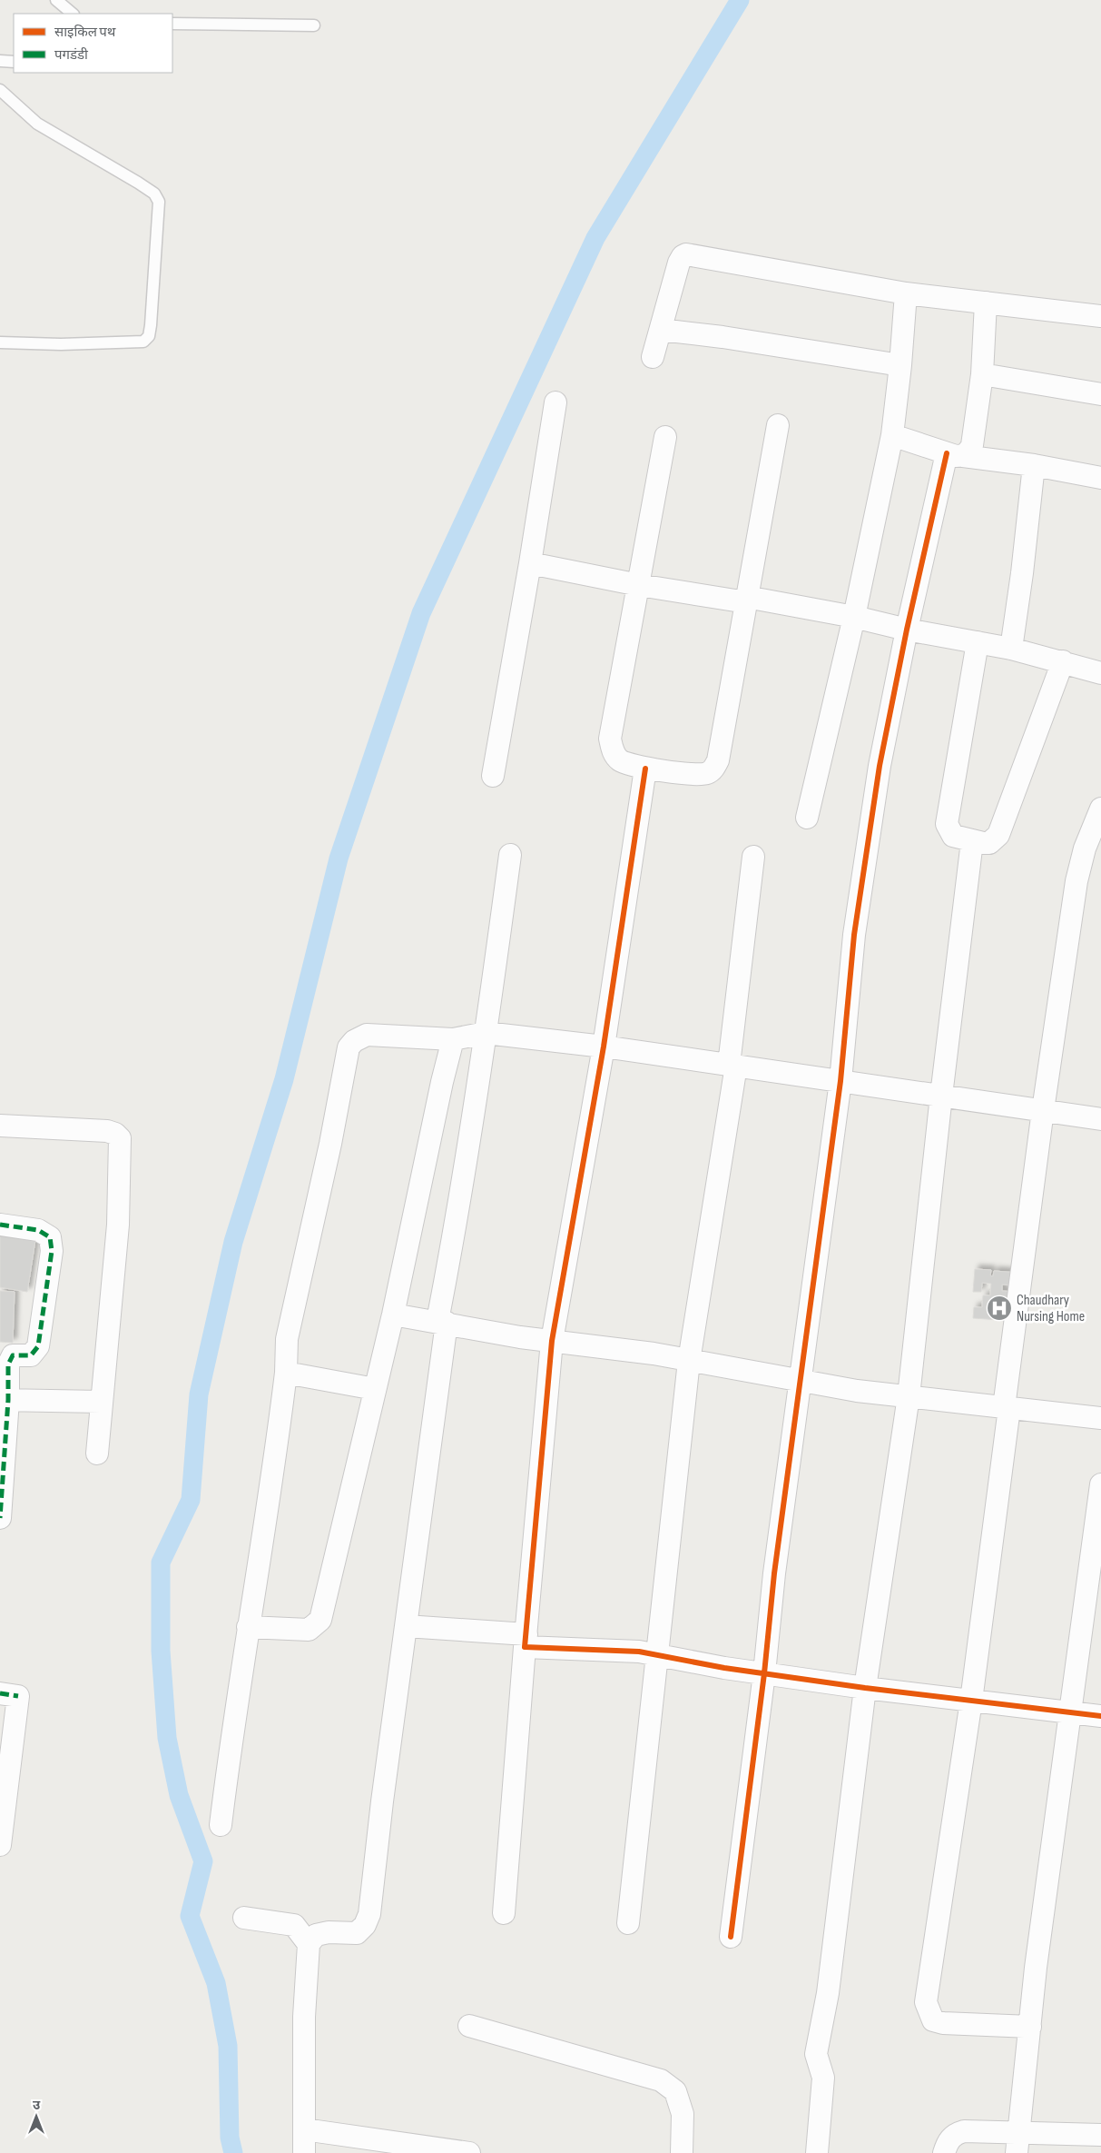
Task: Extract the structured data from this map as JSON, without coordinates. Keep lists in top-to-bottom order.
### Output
{
  "places": {
    "hospital": ["Chaudhary Nursing Home"]
  },
  "legend": ["साइकिल पथ", "पगडंडी"],
  "north": "top"
}
